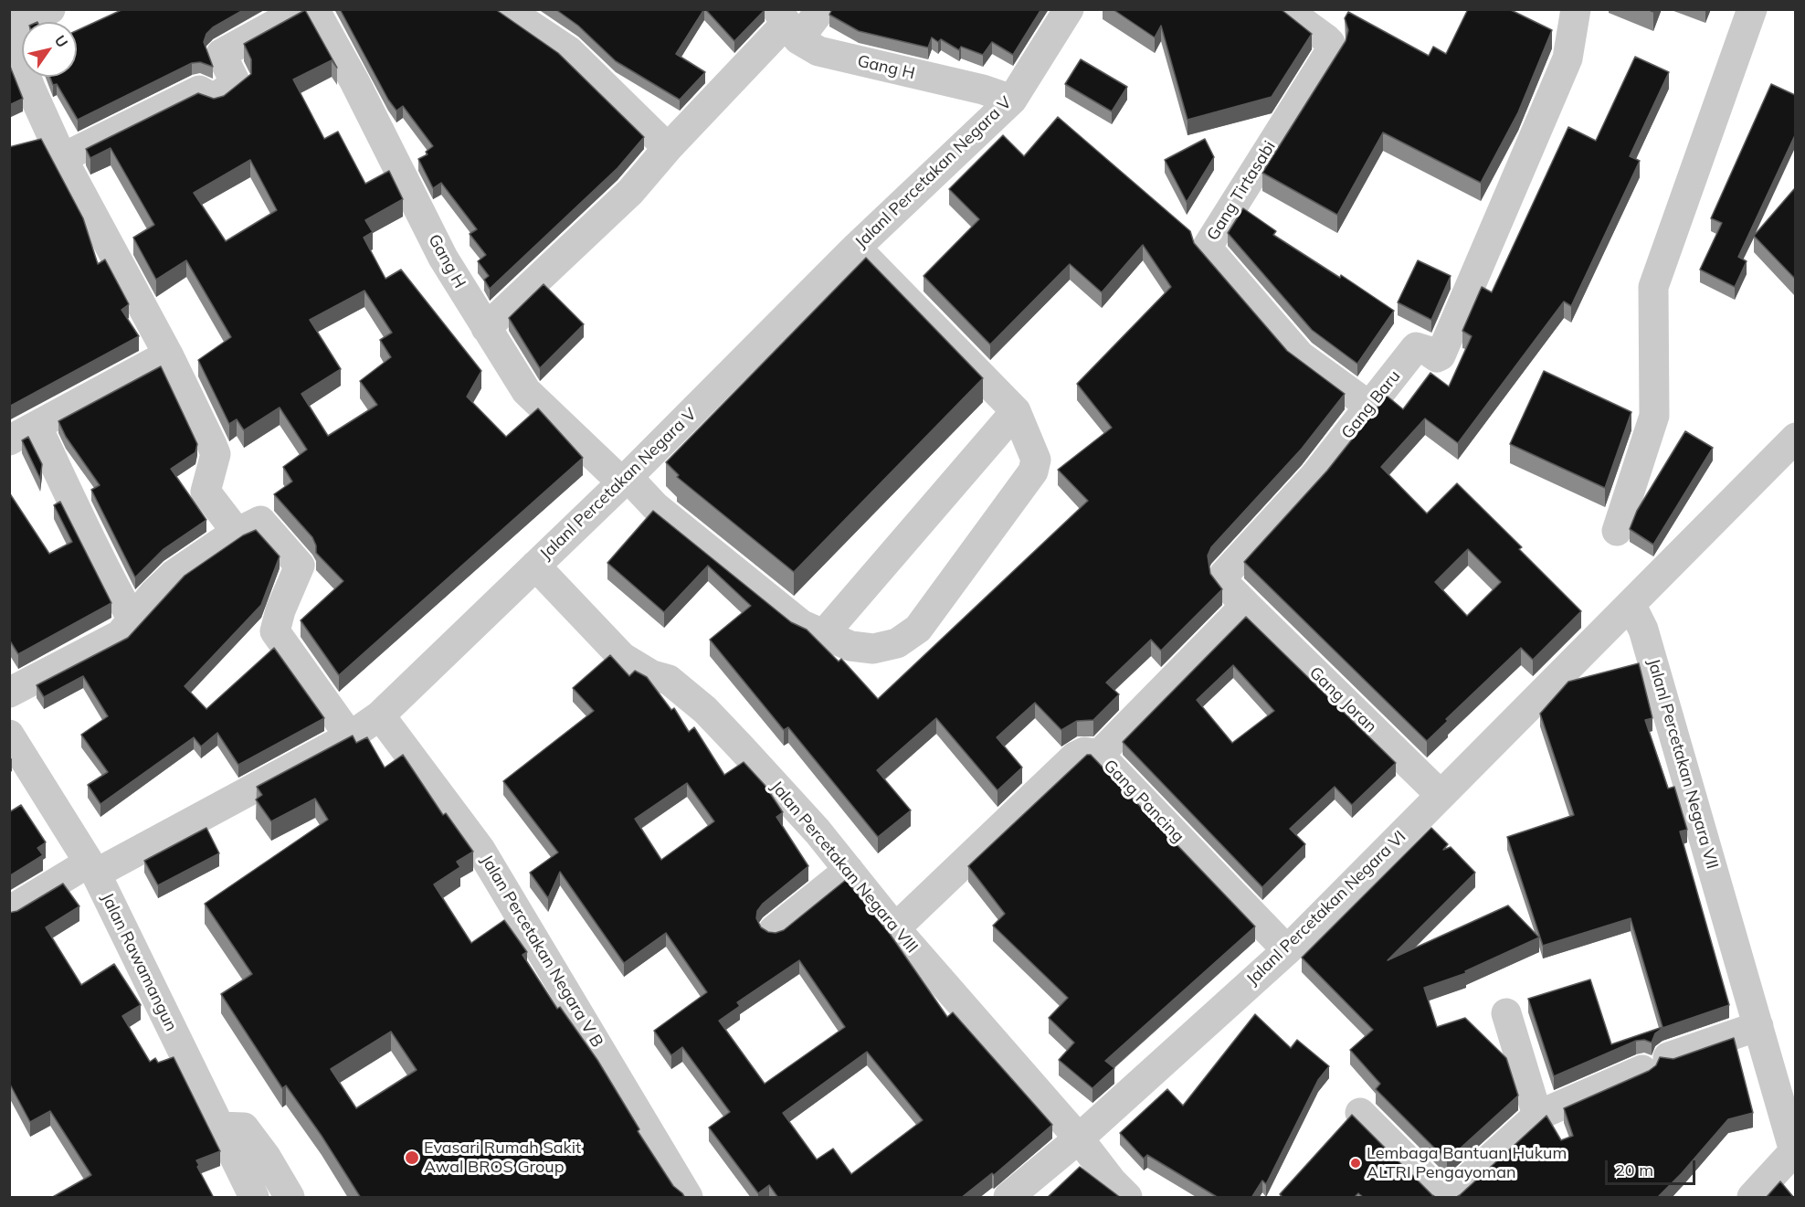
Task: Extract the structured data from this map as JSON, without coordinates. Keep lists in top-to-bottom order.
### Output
{
  "streets": {
    "street": [
      "Gang H",
      "Jalanl Percetakan Negara V",
      "Gang Tirtasabi",
      "Gang Baru",
      "Gang Joran",
      "Jalanl Percetakan Negara VII",
      "Gang Pancing",
      "Jalan Percetakan Negara VIII",
      "Jalanl Percetakan Negara VI",
      "Jalan Percetakan Negara V B",
      "Jalan Rawamangun"
    ]
  },
  "crossings": [
    ["Gang H", "Jalanl Percetakan Negara V"],
    ["Jalanl Percetakan Negara V", "Jalan Percetakan Negara VIII"],
    ["Jalanl Percetakan Negara V", "Jalan Percetakan Negara V B"],
    ["Jalanl Percetakan Negara V", "Jalan Rawamangun"],
    ["Gang Tirtasabi", "Gang Baru"],
    ["Gang Baru", "Gang Joran"],
    ["Gang Joran", "Jalanl Percetakan Negara VI"],
    ["Jalanl Percetakan Negara VII", "Jalanl Percetakan Negara VI"],
    ["Gang Pancing", "Jalan Percetakan Negara VIII"],
    ["Gang Pancing", "Jalanl Percetakan Negara VI"],
    ["Jalan Percetakan Negara VIII", "Jalanl Percetakan Negara VI"]
  ],
  "places": ["Evasari Rumah Sakit Awal BROS Group", "Lembaga Bantuan Hukum ALTRI Pengayoman"],
  "scale_bar": "20 m",
  "north": "top right"
}
